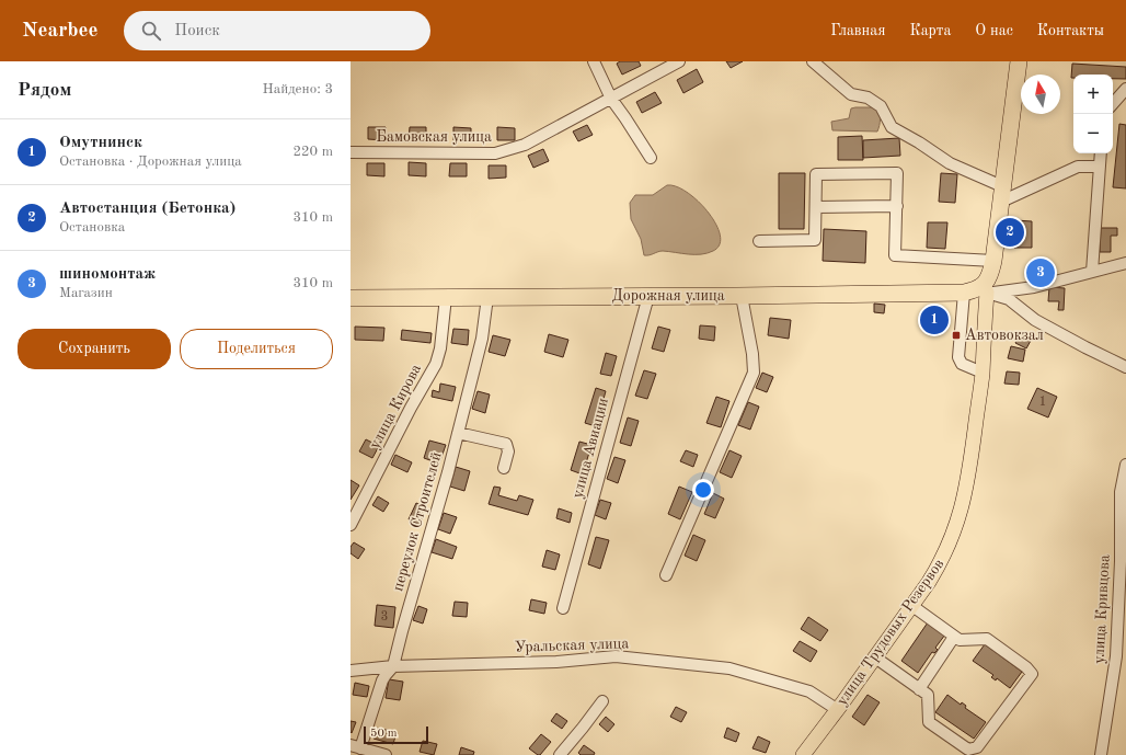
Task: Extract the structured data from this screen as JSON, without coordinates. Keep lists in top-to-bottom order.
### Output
{
  "streets": {
    "highway": ["Дорожная улица", "улица Трудовых Резервов"],
    "street": [
      "Бамовская улица",
      "улица Кирова",
      "улица Авиации",
      "переулок Строителей",
      "улица Кривцова",
      "Уральская улица"
    ]
  },
  "crossings": [
    ["Дорожная улица", "улица Кирова"],
    ["Дорожная улица", "улица Авиации"],
    ["Дорожная улица", "переулок Строителей"],
    ["Дорожная улица", "улица Трудовых Резервов"],
    ["переулок Строителей", "Уральская улица"],
    ["улица Трудовых Резервов", "Уральская улица"]
  ],
  "places": {
    "transit": ["Автовокзал"]
  },
  "house_numbers": ["1", "3"],
  "scale_bar": "50 m",
  "north": "top",
  "page": {
    "header": "Nearbee",
    "search": "Поиск",
    "nav": [
      "Главная",
      "Карта",
      "О нас",
      "Контакты"
    ],
    "heading": ["Рядом", "Найдено: 3"],
    "map_buttons": ["+", "−"],
    "list": [
      {
        "mark": "1",
        "name": "Омутнинск",
        "note": "Остановка · Дорожная улица",
        "value": "220 m"
      },
      {
        "mark": "2",
        "name": "Автостанция (Бетонка)",
        "note": "Остановка",
        "value": "310 m"
      },
      {
        "mark": "3",
        "name": "шиномонтаж",
        "note": "Магазин",
        "value": "310 m"
      }
    ],
    "pins": ["2", "3", "1"],
    "buttons": ["Сохранить", "Поделиться"],
    "scale": "50 m"
  }
}
